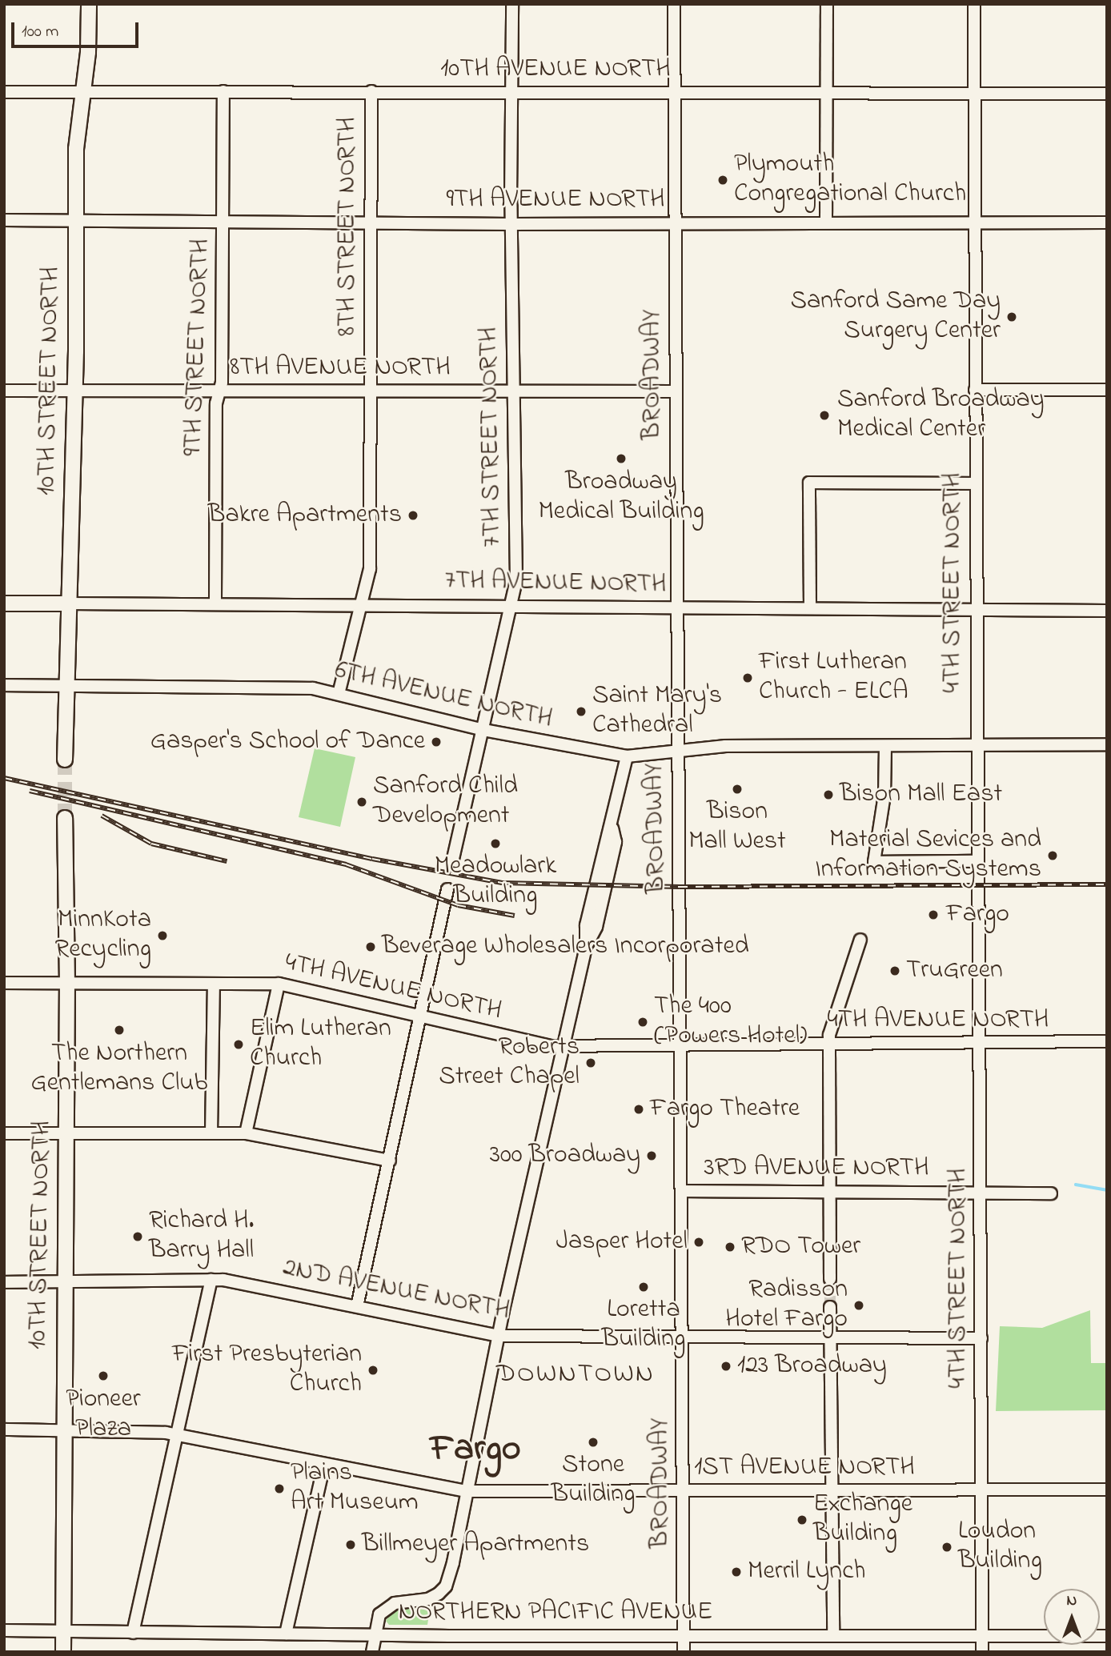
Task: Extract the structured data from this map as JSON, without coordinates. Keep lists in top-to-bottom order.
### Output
{
  "streets": {
    "main road": ["10TH STREET NORTH", "7TH AVENUE NORTH"],
    "street": [
      "10TH AVENUE NORTH",
      "9TH AVENUE NORTH",
      "8TH STREET NORTH",
      "9TH STREET NORTH",
      "8TH AVENUE NORTH",
      "BROADWAY",
      "7TH STREET NORTH",
      "4TH STREET NORTH",
      "6TH AVENUE NORTH",
      "4TH AVENUE NORTH",
      "3RD AVENUE NORTH",
      "2ND AVENUE NORTH",
      "1ST AVENUE NORTH",
      "NORTHERN PACIFIC AVENUE"
    ]
  },
  "crossings": [
    ["10TH AVENUE NORTH", "8TH STREET NORTH"],
    ["10TH AVENUE NORTH", "9TH STREET NORTH"],
    ["10TH AVENUE NORTH", "BROADWAY"],
    ["10TH AVENUE NORTH", "10TH STREET NORTH"],
    ["10TH AVENUE NORTH", "7TH STREET NORTH"],
    ["10TH AVENUE NORTH", "4TH STREET NORTH"],
    ["9TH AVENUE NORTH", "8TH STREET NORTH"],
    ["9TH AVENUE NORTH", "9TH STREET NORTH"],
    ["9TH AVENUE NORTH", "BROADWAY"],
    ["9TH AVENUE NORTH", "10TH STREET NORTH"],
    ["9TH AVENUE NORTH", "7TH STREET NORTH"],
    ["9TH AVENUE NORTH", "4TH STREET NORTH"],
    ["8TH STREET NORTH", "8TH AVENUE NORTH"],
    ["8TH STREET NORTH", "7TH AVENUE NORTH"],
    ["8TH STREET NORTH", "6TH AVENUE NORTH"],
    ["9TH STREET NORTH", "8TH AVENUE NORTH"],
    ["9TH STREET NORTH", "7TH AVENUE NORTH"],
    ["8TH AVENUE NORTH", "BROADWAY"],
    ["8TH AVENUE NORTH", "10TH STREET NORTH"],
    ["8TH AVENUE NORTH", "7TH STREET NORTH"],
    ["BROADWAY", "7TH AVENUE NORTH"],
    ["BROADWAY", "6TH AVENUE NORTH"],
    ["BROADWAY", "4TH AVENUE NORTH"],
    ["BROADWAY", "3RD AVENUE NORTH"],
    ["BROADWAY", "2ND AVENUE NORTH"],
    ["BROADWAY", "1ST AVENUE NORTH"],
    ["BROADWAY", "NORTHERN PACIFIC AVENUE"],
    ["10TH STREET NORTH", "7TH AVENUE NORTH"],
    ["10TH STREET NORTH", "6TH AVENUE NORTH"],
    ["10TH STREET NORTH", "4TH AVENUE NORTH"],
    ["10TH STREET NORTH", "2ND AVENUE NORTH"],
    ["10TH STREET NORTH", "1ST AVENUE NORTH"],
    ["10TH STREET NORTH", "NORTHERN PACIFIC AVENUE"],
    ["7TH STREET NORTH", "7TH AVENUE NORTH"],
    ["7TH STREET NORTH", "6TH AVENUE NORTH"],
    ["4TH STREET NORTH", "7TH AVENUE NORTH"],
    ["4TH STREET NORTH", "6TH AVENUE NORTH"],
    ["4TH STREET NORTH", "4TH AVENUE NORTH"],
    ["4TH STREET NORTH", "3RD AVENUE NORTH"],
    ["4TH STREET NORTH", "2ND AVENUE NORTH"],
    ["4TH STREET NORTH", "1ST AVENUE NORTH"],
    ["4TH STREET NORTH", "NORTHERN PACIFIC AVENUE"]
  ],
  "districts": ["DOWNTOWN", "Fargo"],
  "places": [
    "Plymouth Congregational Church",
    "Sanford Same Day Surgery Center",
    "Sanford Broadway Medical Center",
    "Broadway Medical Building",
    "Bakre Apartments",
    "First Lutheran Church - ELCA",
    "Saint Mary's Cathedral",
    "Gasper's School of Dance",
    "Bison Mall West",
    "Bison Mall East",
    "Sanford Child Development",
    "Meadowlark Building",
    "Material Sevices and Information Systems",
    "Fargo",
    "MinnKota Recycling",
    "Beverage Wholesalers Incorporated",
    "TruGreen",
    "The 400 (Powers Hotel)",
    "The Northern Gentlemans Club",
    "Elim Lutheran Church",
    "Roberts Street Chapel",
    "Fargo Theatre",
    "300 Broadway",
    "Richard H. Barry Hall",
    "Jasper Hotel",
    "RDO Tower",
    "Loretta Building",
    "Radisson Hotel Fargo",
    "123 Broadway",
    "First Presbyterian Church",
    "Pioneer Plaza",
    "Stone Building",
    "Plains Art Museum",
    "Exchange Building",
    "Billmeyer Apartments",
    "Loudon Building",
    "Merril Lynch"
  ],
  "scale_bar": "100 m",
  "north": "top"
}
